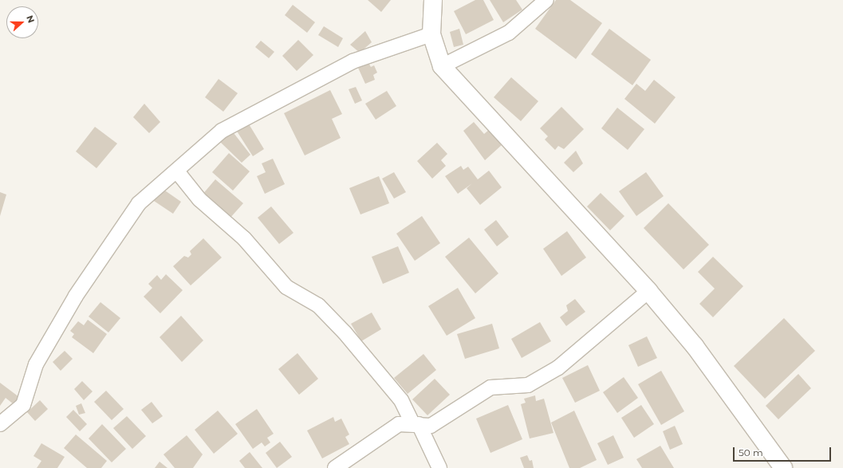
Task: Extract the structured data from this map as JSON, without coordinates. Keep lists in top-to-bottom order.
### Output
{
  "scale_bar": "50 m",
  "north": "right"
}
